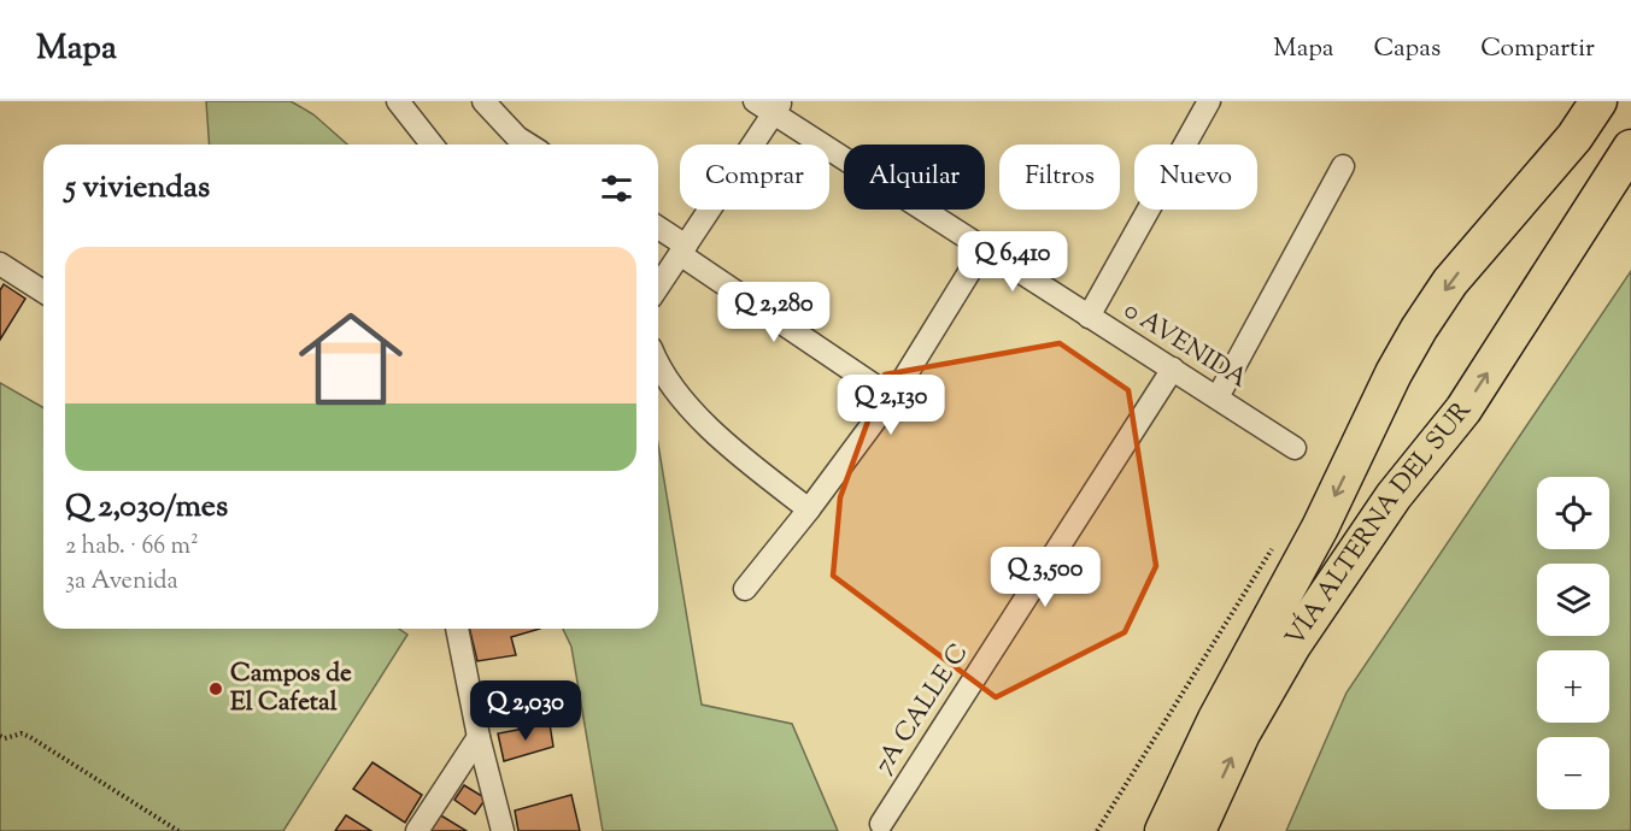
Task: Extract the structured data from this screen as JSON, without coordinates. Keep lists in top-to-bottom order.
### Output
{
  "streets": {
    "highway": ["VÍA ALTERNA DEL SUR"],
    "street": ["0 AVENIDA", "7A CALLE C"]
  },
  "crossings": [
    ["0 AVENIDA", "7A CALLE C"]
  ],
  "places": ["Campos de El Cafetal"],
  "page": {
    "header": "Mapa",
    "nav": ["Mapa", "Capas", "Compartir"],
    "chip": [
      "Comprar",
      "Alquilar",
      "Filtros",
      "Nuevo"
    ],
    "heading": "5 viviendas",
    "price": [
      "Q 6,410",
      "Q 2,280",
      "Q 2,130",
      "Q 3,500",
      "Q 2,030"
    ],
    "list": [
      {
        "name": "Q 2,030/mes",
        "note": "2 hab. · 66 m² · 3a Avenida"
      }
    ],
    "map_buttons": ["+", "−"]
  }
}
